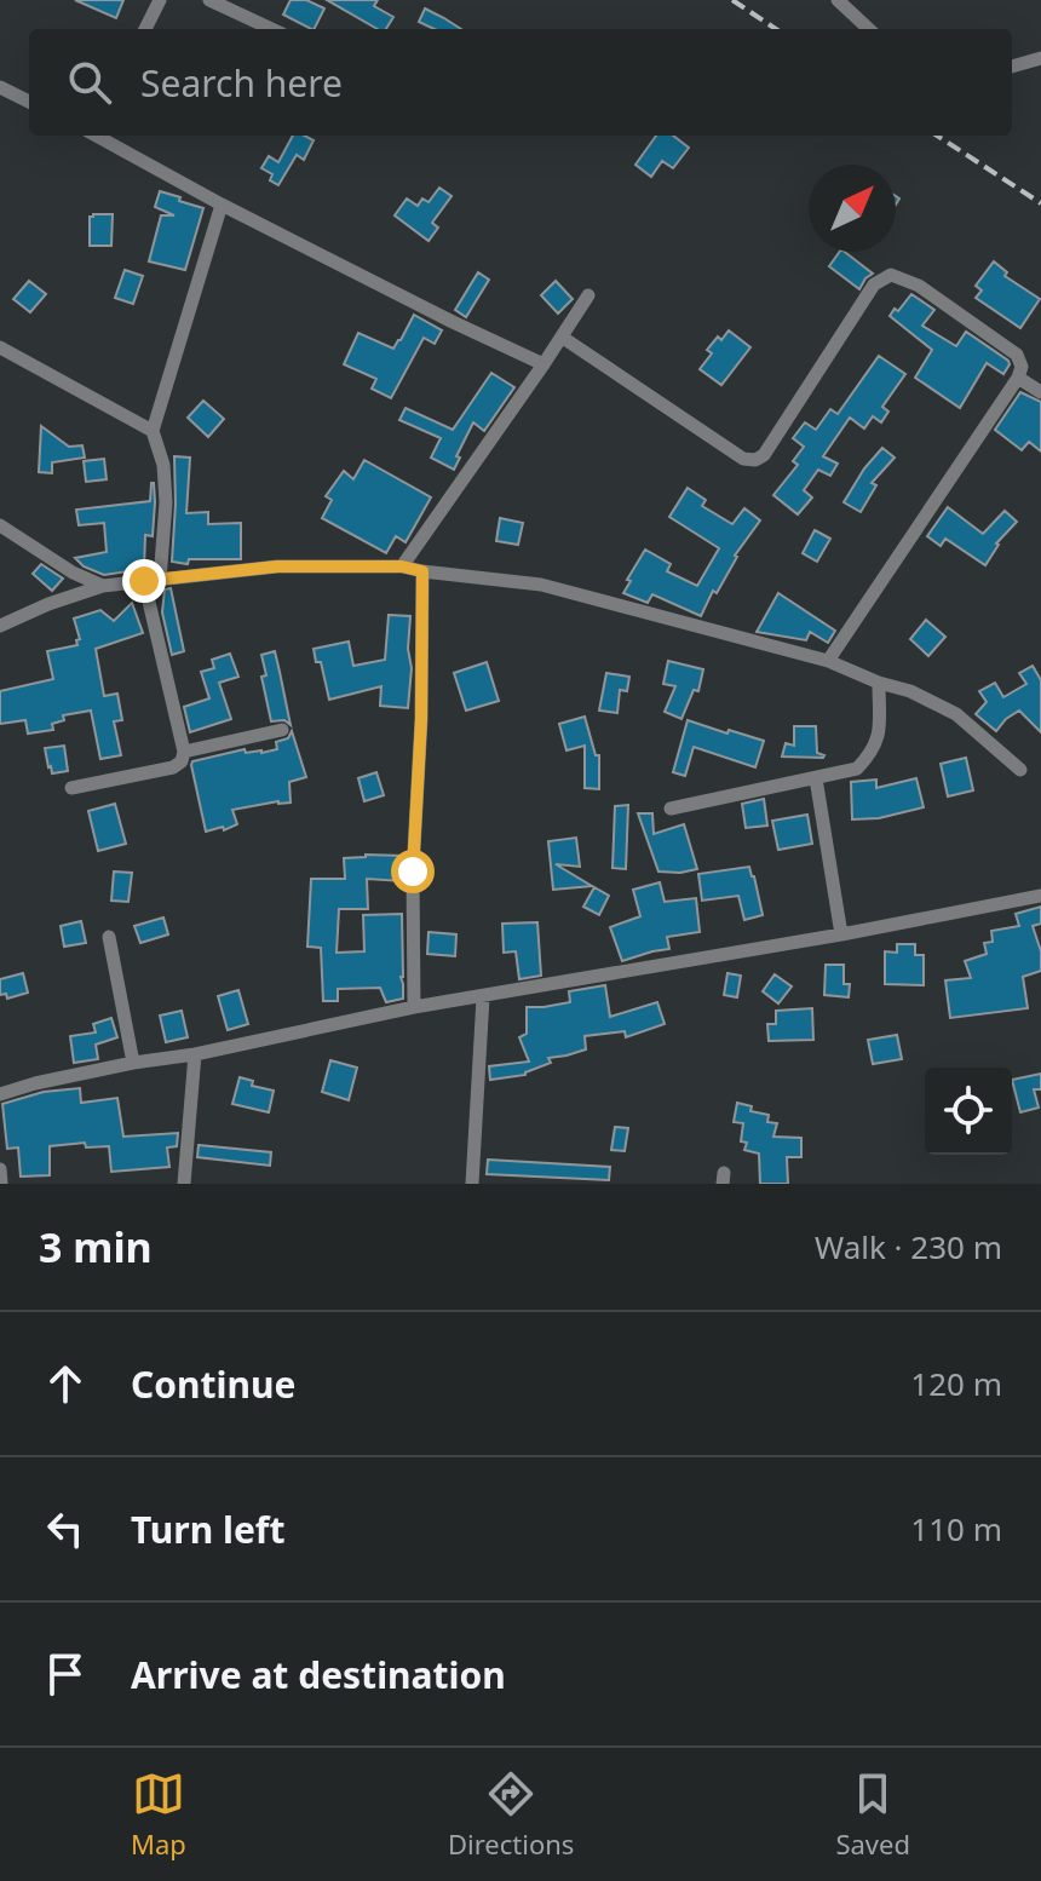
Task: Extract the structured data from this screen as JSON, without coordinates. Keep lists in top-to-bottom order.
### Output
{
  "north": "top right",
  "page": {
    "search": "Search here",
    "heading": ["3 min", "Walk · 230 m"],
    "list": [
      ["Continue", "120 m"],
      ["Turn left", "110 m"],
      "Arrive at destination"
    ],
    "nav": ["Map", "Directions", "Saved"]
  }
}
